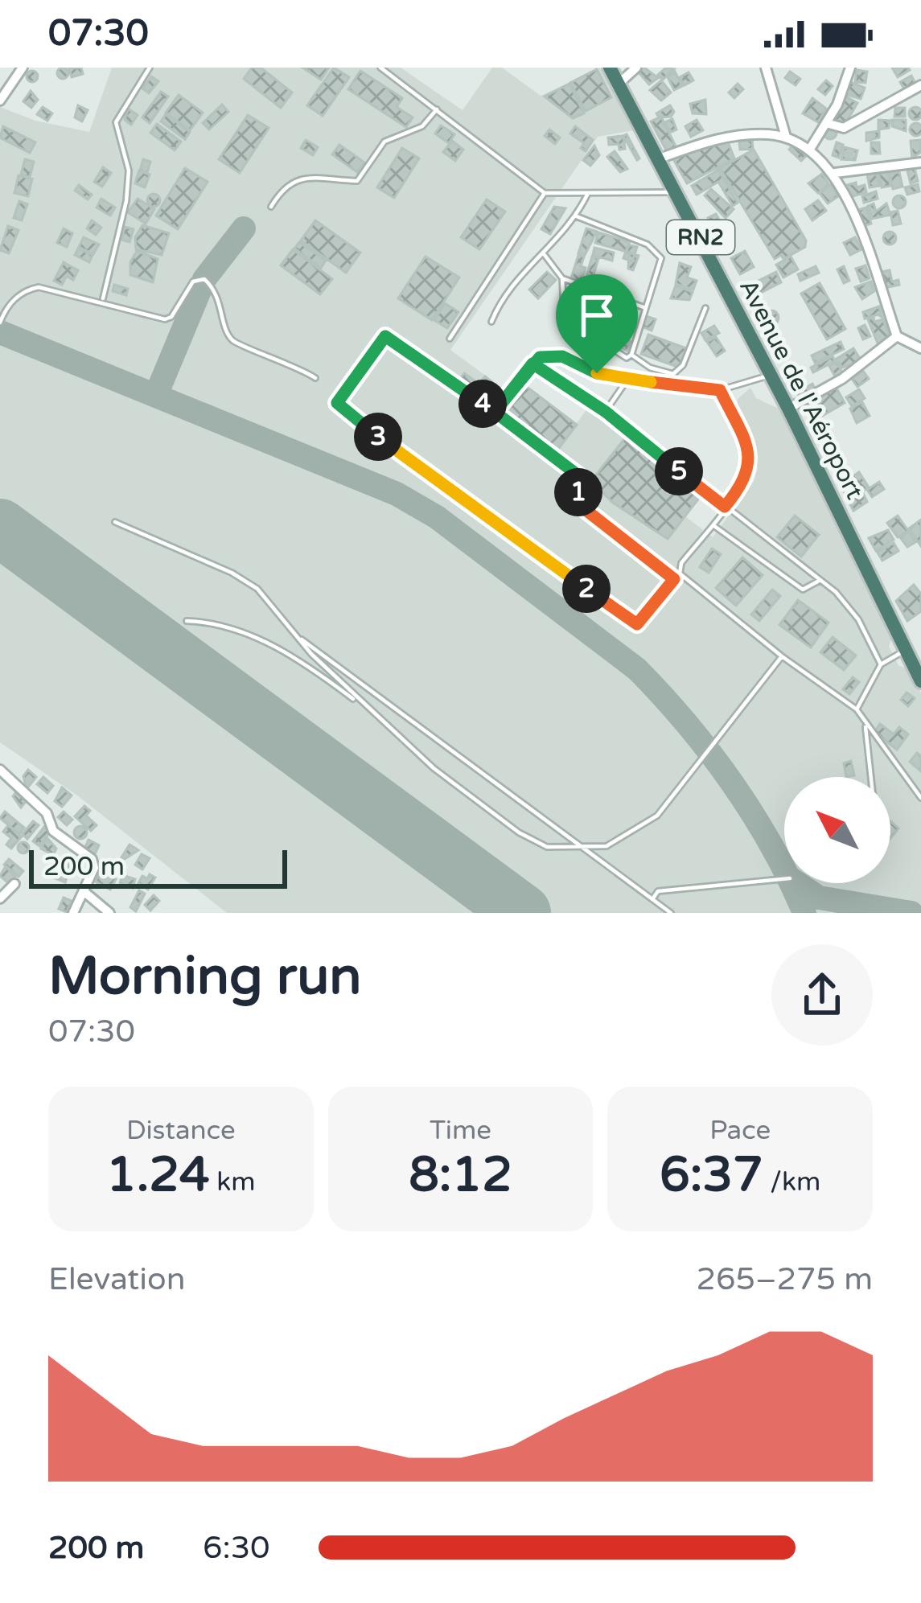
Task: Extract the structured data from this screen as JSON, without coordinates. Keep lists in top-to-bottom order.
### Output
{
  "streets": {
    "highway": ["RN2", "Avenue de l'Aéroport"]
  },
  "scale_bar": "200 m",
  "north": "top left",
  "page": {
    "status": "07:30",
    "pins": [
      "4",
      "3",
      "5",
      "1",
      "2"
    ],
    "scale": "200 m",
    "heading": ["Morning run", "07:30"],
    "stats": [
      ["Distance", "1.24 km"],
      ["Time", "8:12"],
      ["Pace", "6:37 /km"]
    ],
    "chart": ["Elevation", "265–275 m"],
    "list": [
      {
        "name": "200 m",
        "note": "6:30"
      }
    ]
  }
}
